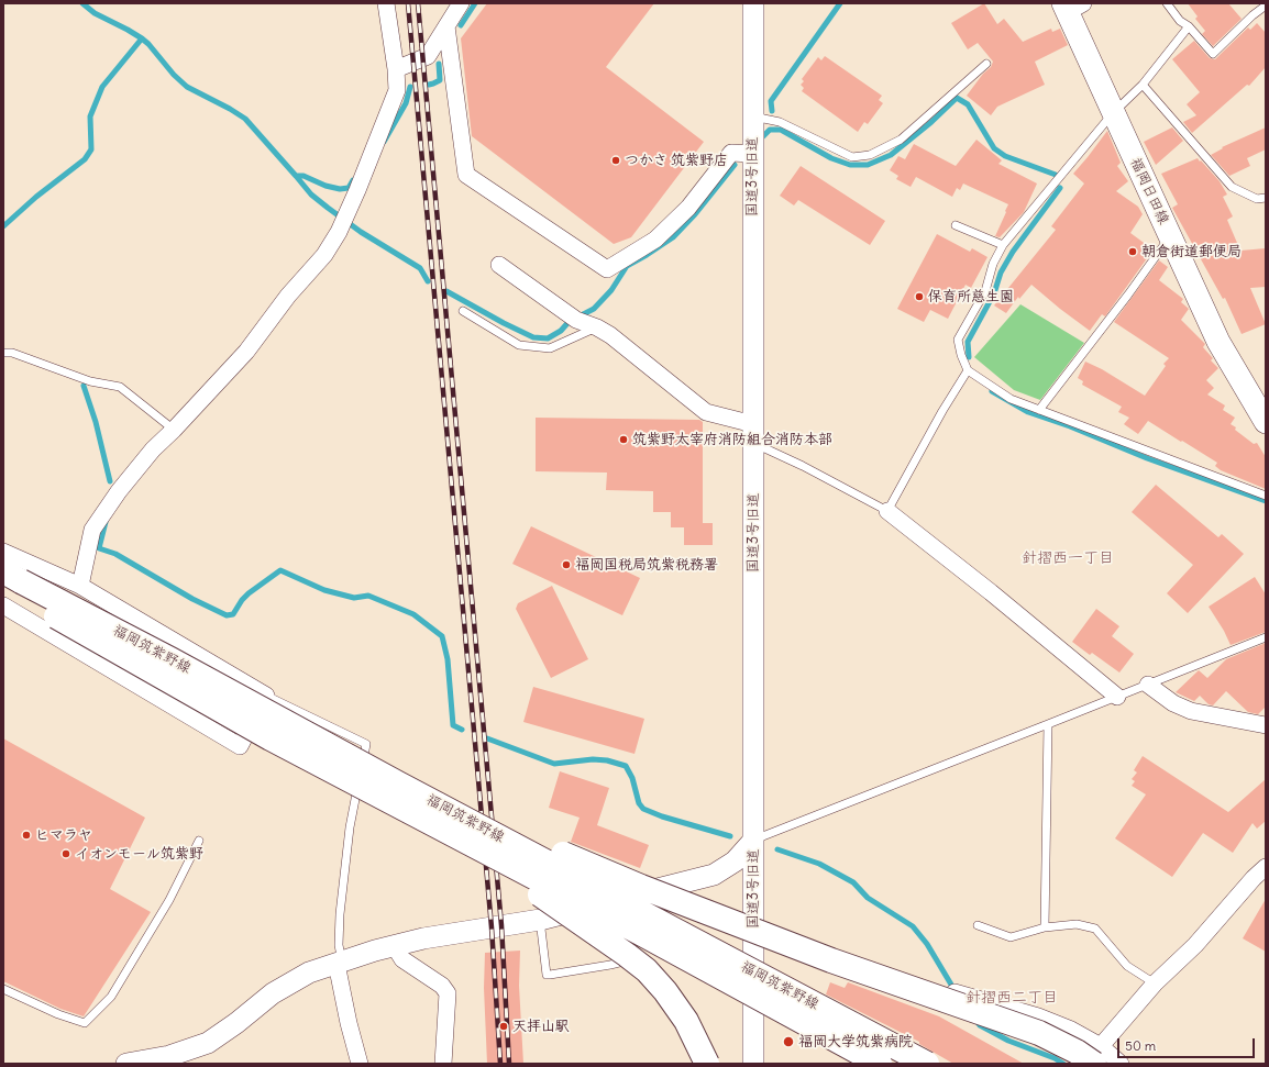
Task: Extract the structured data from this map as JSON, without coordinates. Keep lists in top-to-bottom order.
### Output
{
  "streets": {
    "main road": ["福岡日田線", "福岡筑紫野線"],
    "street": ["国道3号旧道"]
  },
  "districts": ["針摺西一丁目", "針摺西二丁目"],
  "places": [
    "つかさ 筑紫野店",
    "朝倉街道郵便局",
    "保育所慈生園",
    "筑紫野太宰府消防組合消防本部",
    "福岡国税局筑紫税務署",
    "ヒマラヤ",
    "イオンモール筑紫野",
    "天拝山駅",
    "福岡大学筑紫病院"
  ],
  "scale_bar": "50 m"
}
